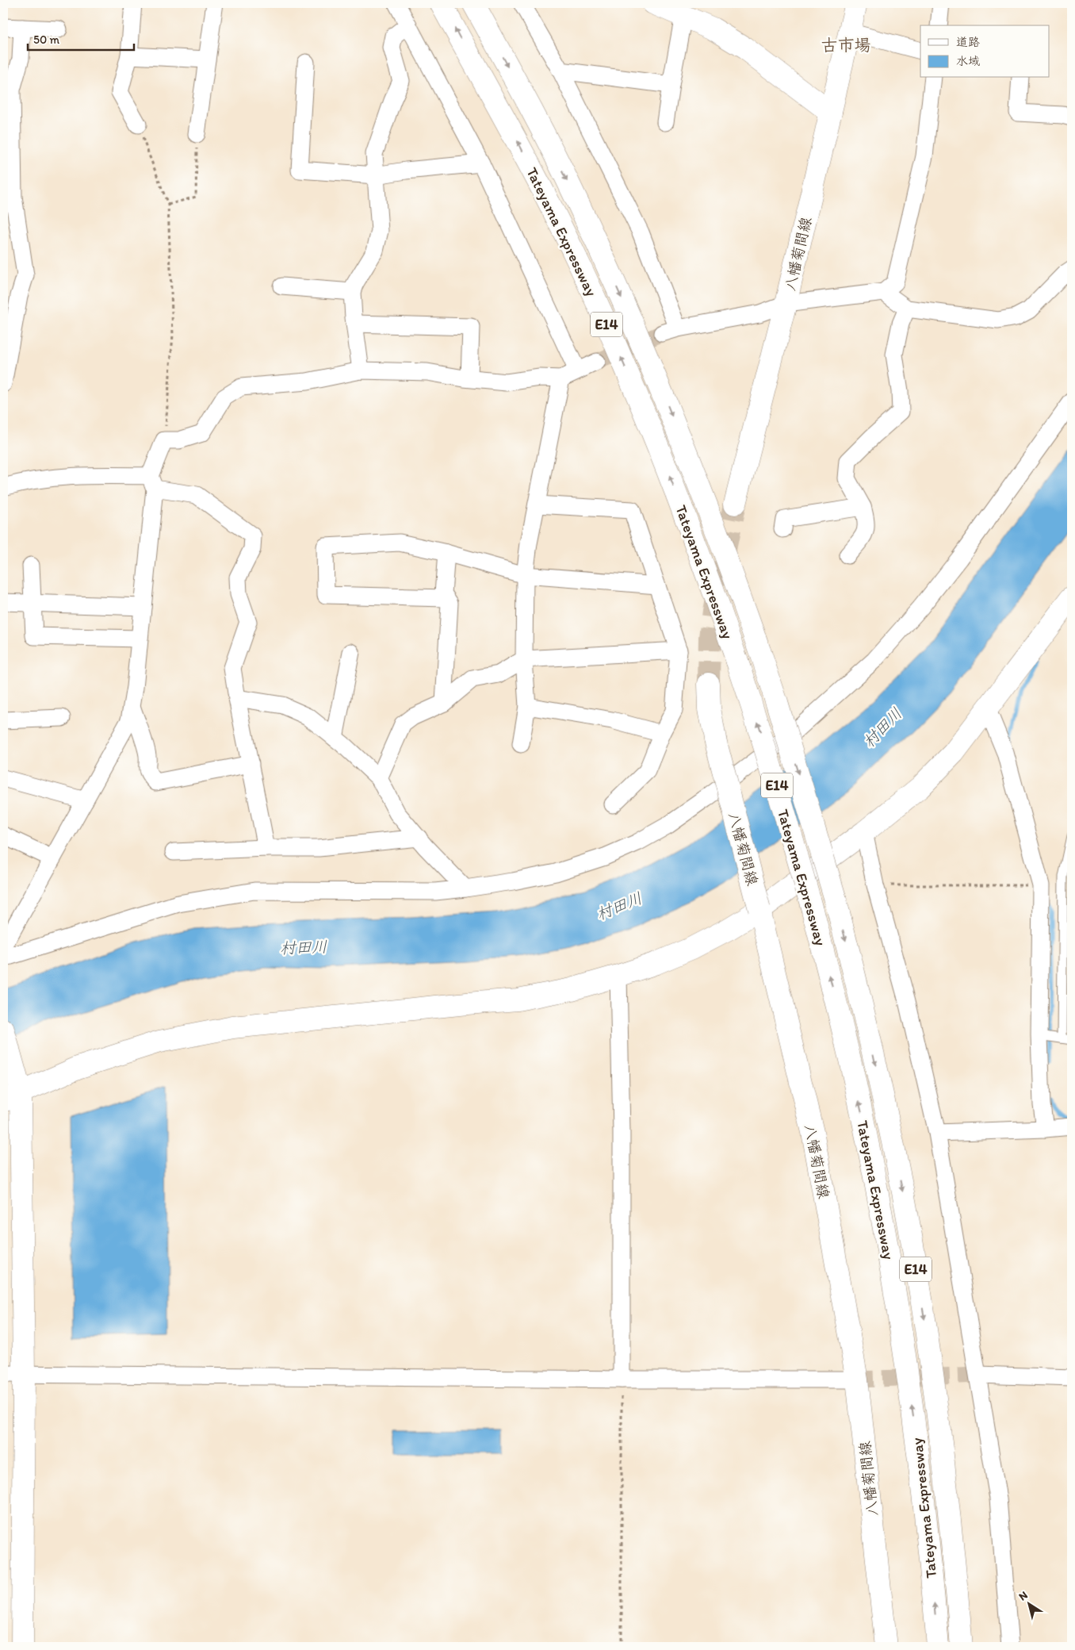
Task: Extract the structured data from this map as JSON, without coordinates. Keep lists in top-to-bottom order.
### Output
{
  "streets": {
    "main road": ["Tateyama Expressway", "八幡菊間線", "E14"]
  },
  "districts": ["古市場"],
  "water": ["村田川"],
  "legend": ["道路", "水域"],
  "scale_bar": "50 m",
  "north": "top left"
}
